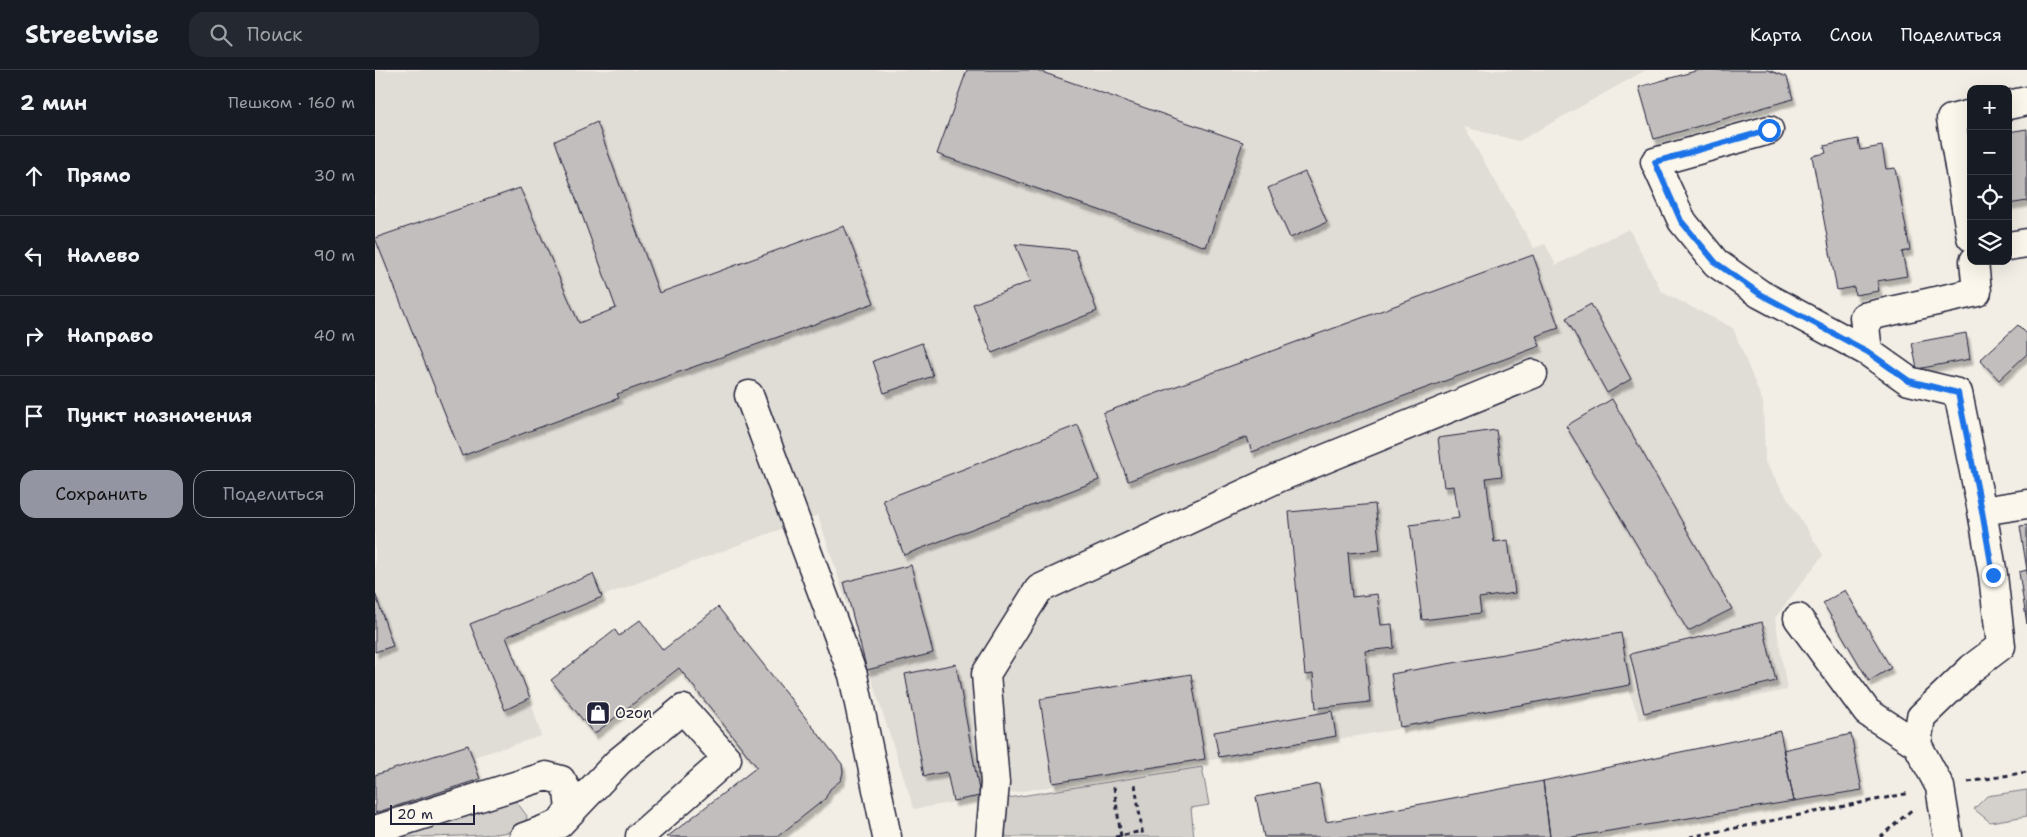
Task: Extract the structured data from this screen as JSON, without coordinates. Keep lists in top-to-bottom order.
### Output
{
  "places": {
    "shop": ["Ozon"]
  },
  "scale_bar": "20 m",
  "page": {
    "header": "Streetwise",
    "search": "Поиск",
    "nav": ["Карта", "Слои", "Поделиться"],
    "heading": ["2 мин", "Пешком · 160 m"],
    "map_buttons": ["+", "−"],
    "list": [
      ["Прямо", "30 m"],
      ["Налево", "90 m"],
      ["Направо", "40 m"],
      "Пункт назначения"
    ],
    "buttons": ["Сохранить", "Поделиться"],
    "scale": "20 m"
  }
}
